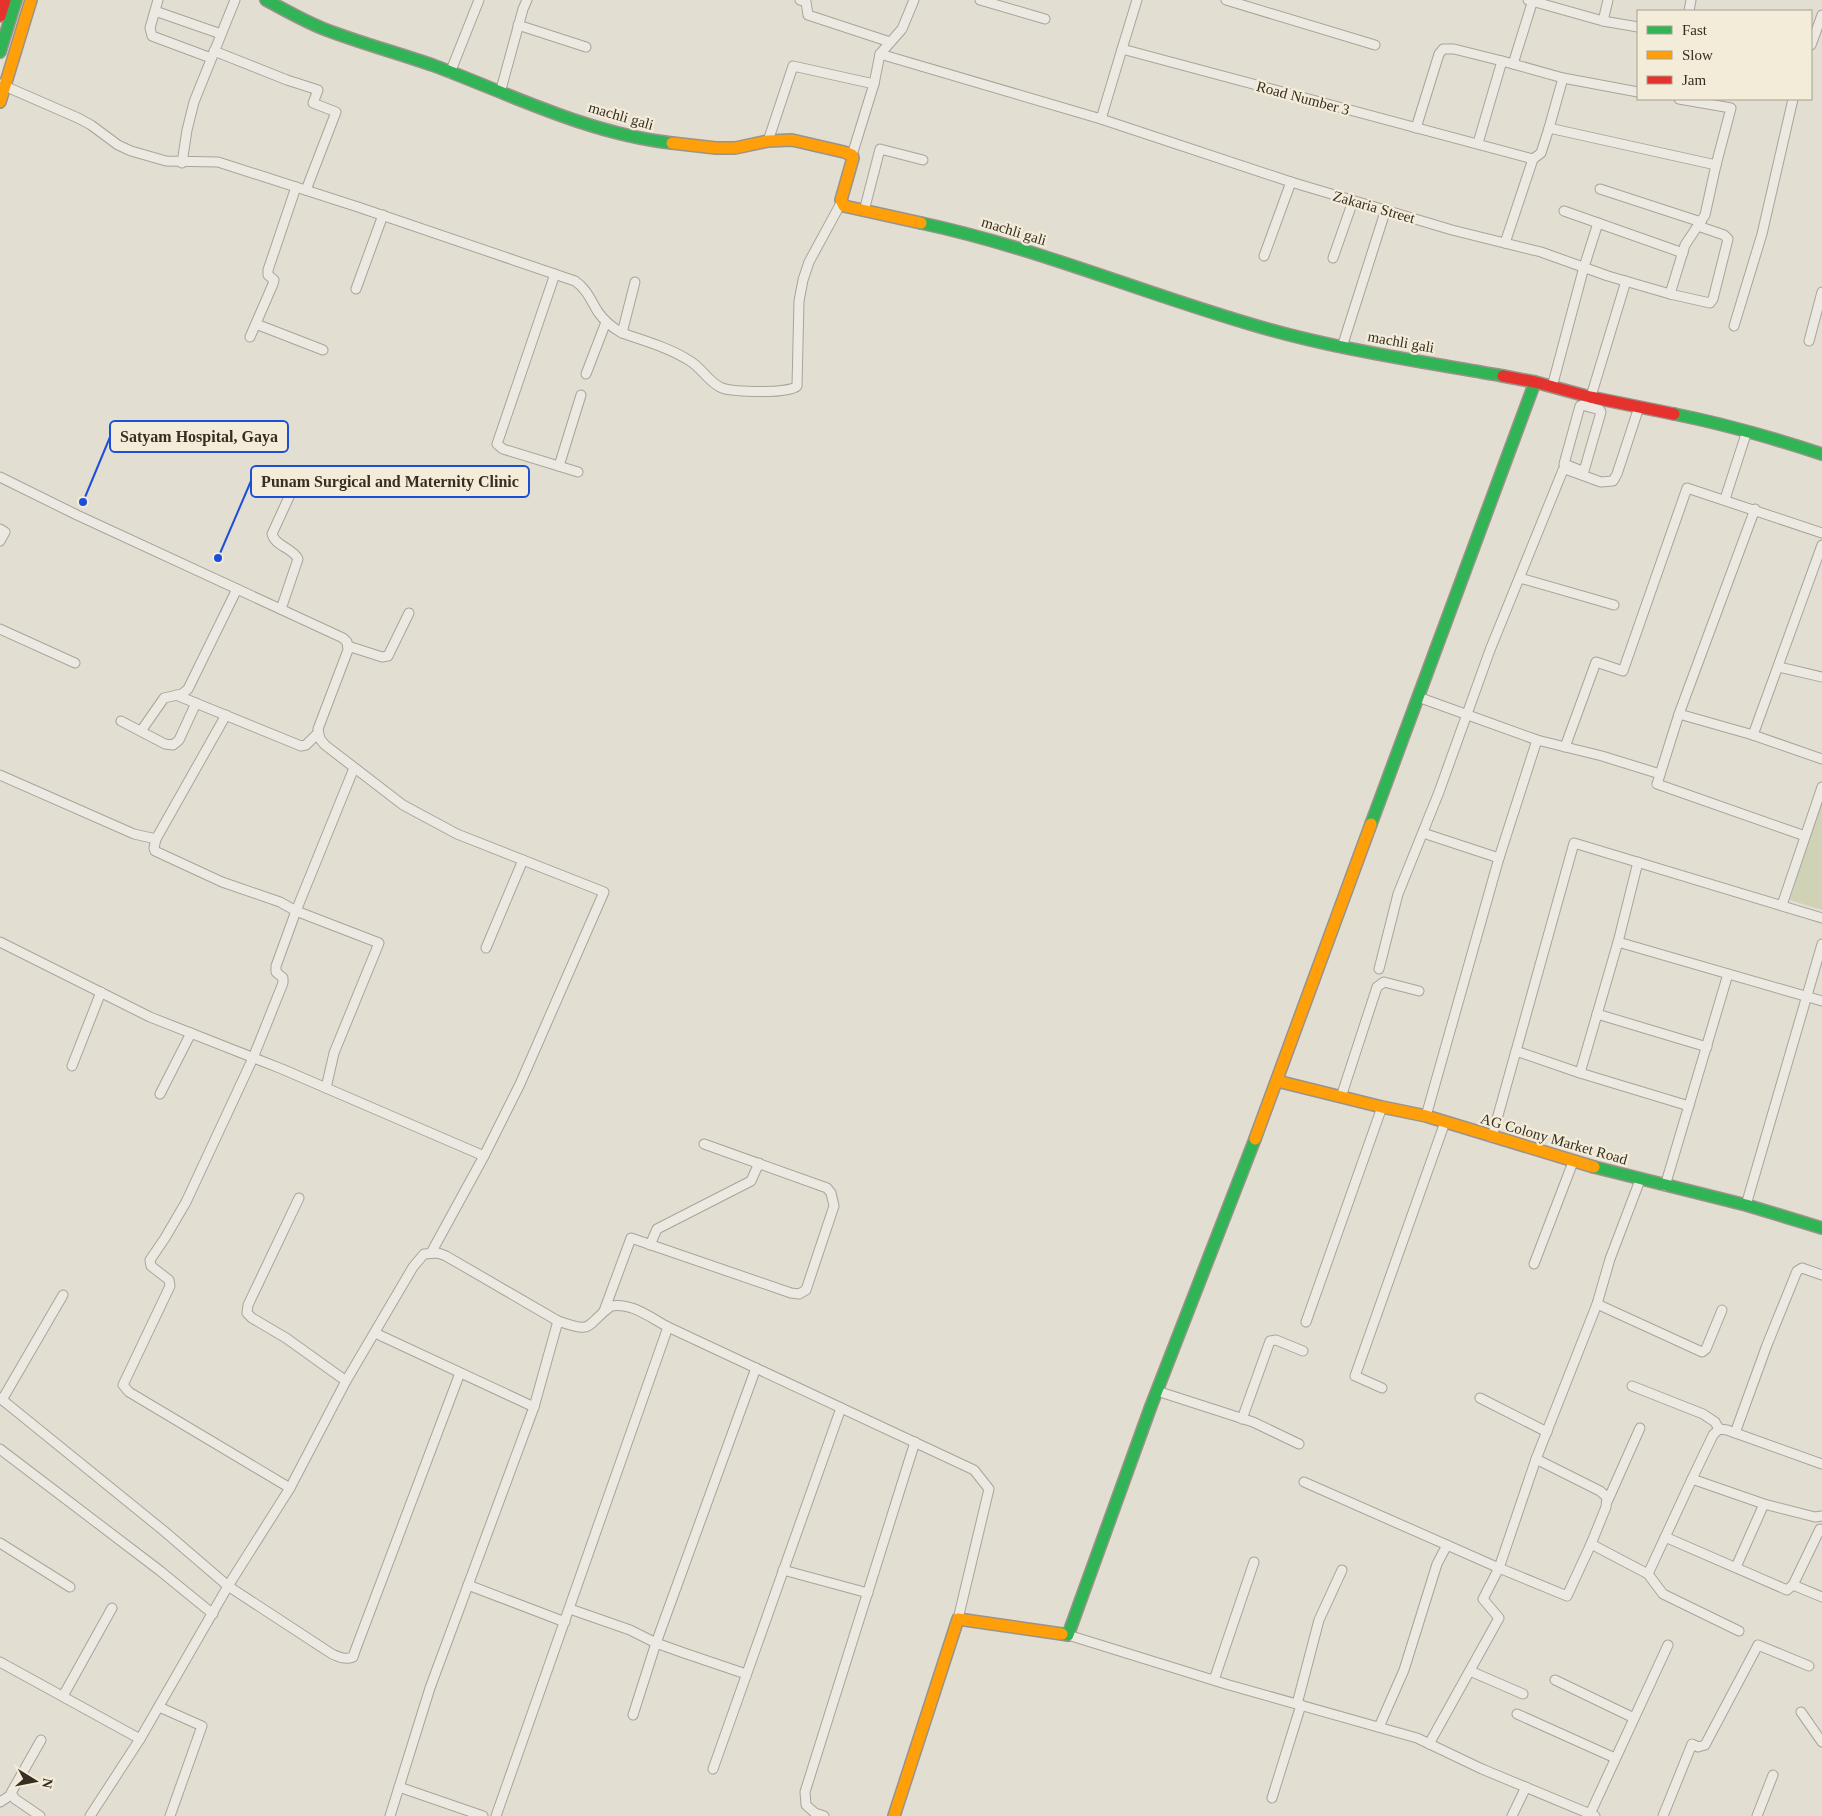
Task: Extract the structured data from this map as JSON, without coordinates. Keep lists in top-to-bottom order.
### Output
{
  "streets": {
    "main road": ["machli gali", "AG Colony Market Road"],
    "street": ["Road Number 3", "Zakaria Street"]
  },
  "places": ["Satyam Hospital, Gaya", "Punam Surgical and Maternity Clinic"],
  "legend": ["Fast", "Slow", "Jam"],
  "north": "right"
}
